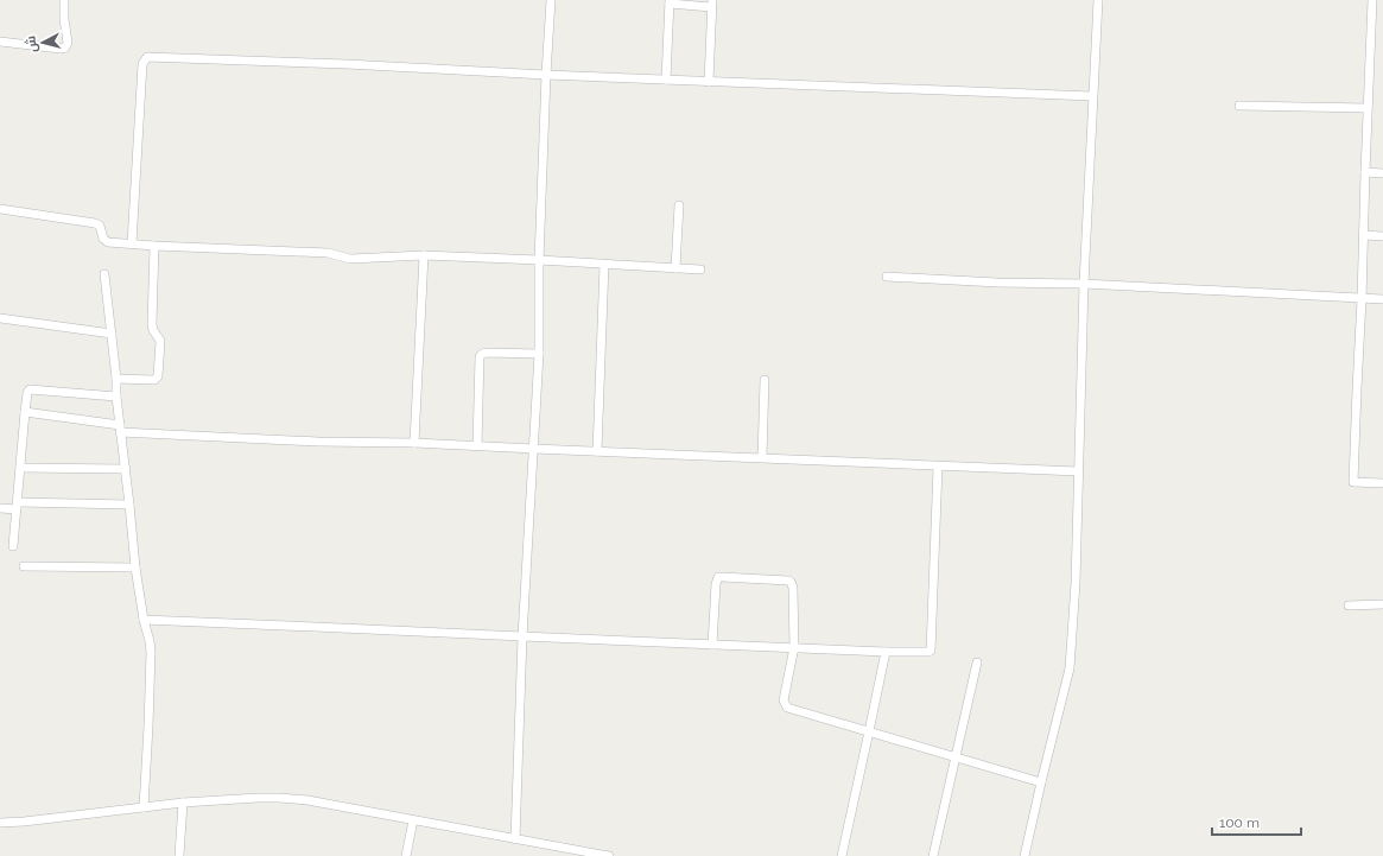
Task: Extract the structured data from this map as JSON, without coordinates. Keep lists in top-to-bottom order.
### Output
{
  "scale_bar": "100 m",
  "north": "left"
}
